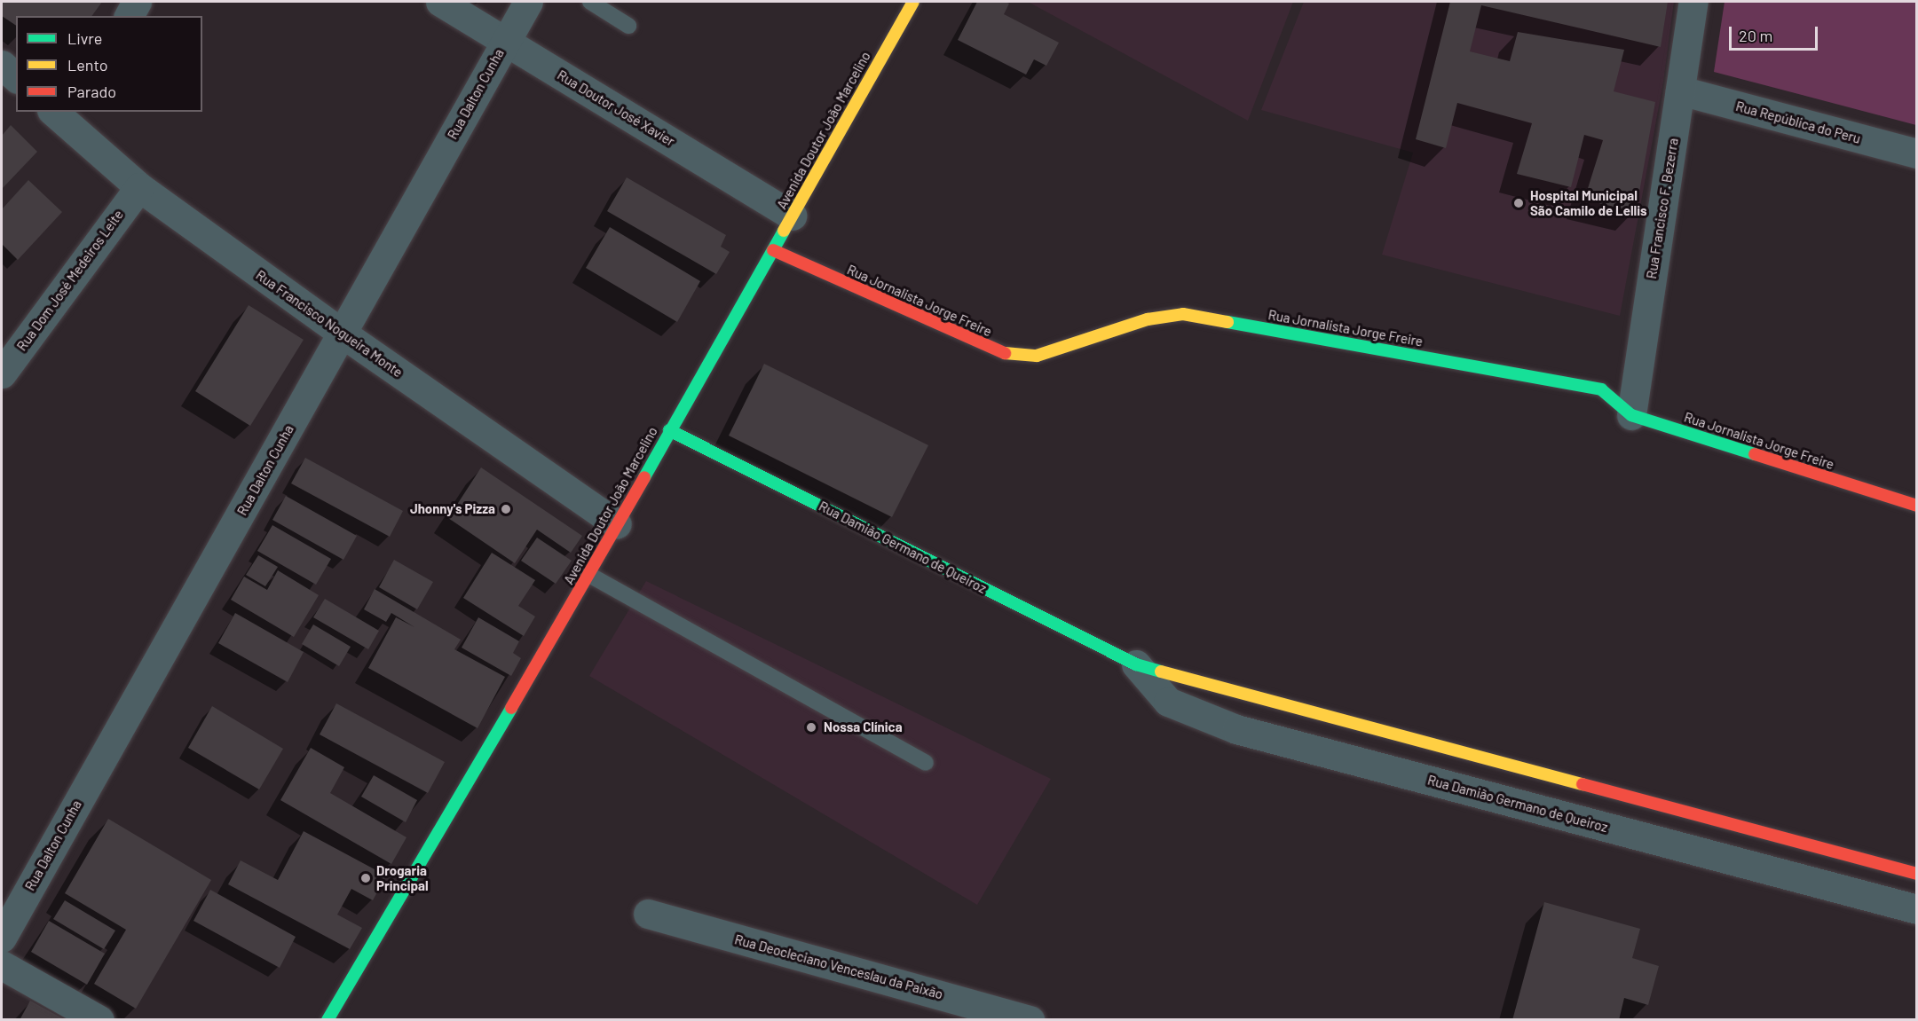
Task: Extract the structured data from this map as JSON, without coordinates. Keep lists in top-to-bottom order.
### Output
{
  "streets": {
    "street": [
      "Rua Dalton Cunha",
      "Rua Doutor José Xavier",
      "Rua República do Peru",
      "Avenida Doutor João Marcelino",
      "Rua Francisco F. Bezerra",
      "Rua Dom José Medeiros Leite",
      "Rua Jornalista Jorge Freire",
      "Rua Francisco Nogueira Monte",
      "Rua Damião Germano de Queiroz",
      "Rua Deocleciano Venceslau da Paixão"
    ]
  },
  "crossings": [
    ["Rua Dalton Cunha", "Rua Doutor José Xavier"],
    ["Rua Dalton Cunha", "Rua Francisco Nogueira Monte"],
    ["Rua Doutor José Xavier", "Avenida Doutor João Marcelino"],
    ["Rua República do Peru", "Rua Francisco F. Bezerra"],
    ["Avenida Doutor João Marcelino", "Rua Jornalista Jorge Freire"],
    ["Avenida Doutor João Marcelino", "Rua Francisco Nogueira Monte"],
    ["Avenida Doutor João Marcelino", "Rua Damião Germano de Queiroz"],
    ["Rua Francisco F. Bezerra", "Rua Jornalista Jorge Freire"],
    ["Rua Dom José Medeiros Leite", "Rua Francisco Nogueira Monte"]
  ],
  "places": [
    "Hospital Municipal São Camilo de Lellis",
    "Jhonny's Pizza",
    "Nossa Clínica",
    "Drogaria Principal"
  ],
  "legend": ["Livre", "Lento", "Parado"],
  "scale_bar": "20 m"
}
